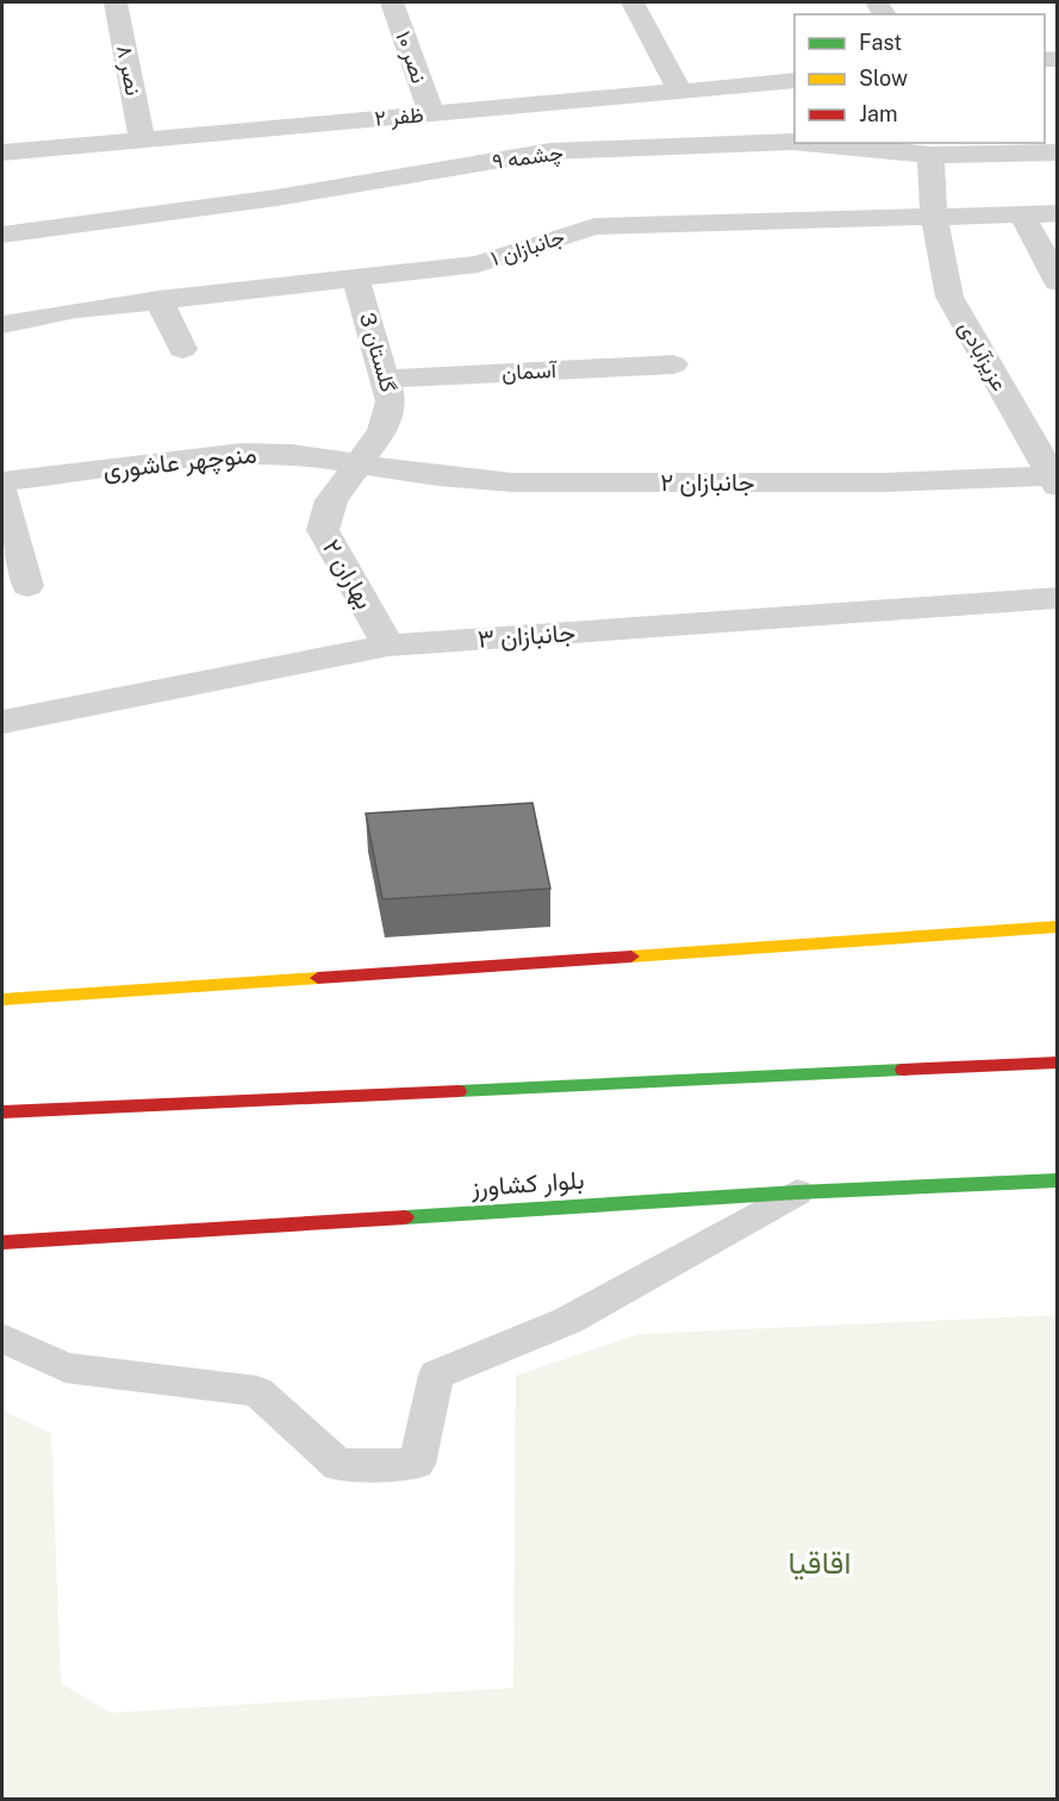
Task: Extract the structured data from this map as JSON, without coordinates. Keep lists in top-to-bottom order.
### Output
{
  "streets": {
    "main road": ["بلوار کشاورز"],
    "street": [
      "نصر ۱۰",
      "نصر ۸",
      "ظفر ۲",
      "چشمه ۹",
      "جانبازان ۱",
      "گلستان 3",
      "عزیزآبادی",
      "آسمان",
      "منوچهر عاشوری",
      "جانبازان ۲",
      "بهاران ۲",
      "جانبازان ۳"
    ]
  },
  "crossings": [
    ["نصر ۱۰", "ظفر ۲"],
    ["نصر ۸", "ظفر ۲"],
    ["چشمه ۹", "عزیزآبادی"],
    ["جانبازان ۱", "گلستان 3"],
    ["جانبازان ۱", "عزیزآبادی"],
    ["گلستان 3", "آسمان"],
    ["گلستان 3", "منوچهر عاشوری"],
    ["گلستان 3", "جانبازان ۲"],
    ["گلستان 3", "بهاران ۲"],
    ["عزیزآبادی", "جانبازان ۲"],
    ["منوچهر عاشوری", "جانبازان ۲"],
    ["منوچهر عاشوری", "بهاران ۲"],
    ["جانبازان ۲", "بهاران ۲"],
    ["بهاران ۲", "جانبازان ۳"]
  ],
  "parks": ["اقاقیا"],
  "legend": ["Fast", "Slow", "Jam"]
}
